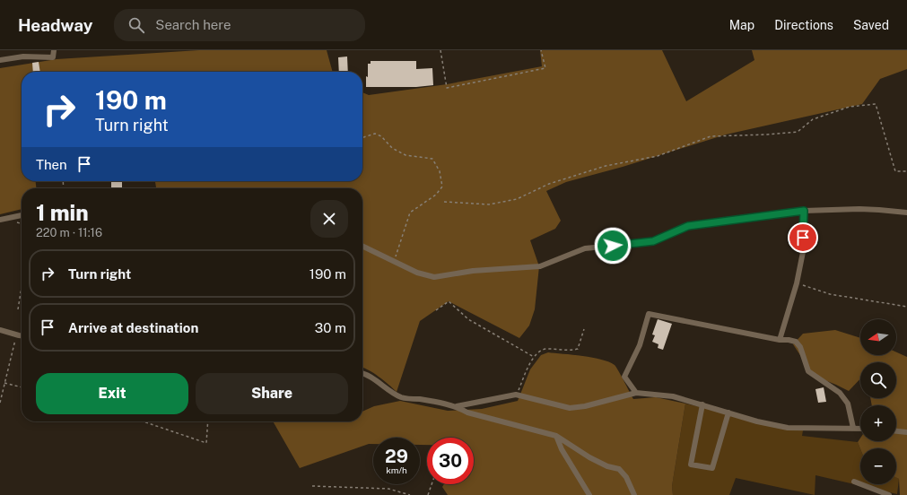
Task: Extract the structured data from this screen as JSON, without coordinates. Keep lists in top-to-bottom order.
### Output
{
  "north": "left",
  "page": {
    "header": "Headway",
    "search": "Search here",
    "nav": ["Map", "Directions", "Saved"],
    "turn": ["190 m", "Turn right"],
    "then": "Then",
    "heading": ["1 min", "220 m · 11:16"],
    "list": [
      {
        "name": "Turn right",
        "value": "190 m"
      },
      {
        "name": "Arrive at destination",
        "value": "30 m"
      }
    ],
    "map_buttons": ["+", "−"],
    "buttons": ["Exit", "Share"],
    "speed": "29 km/h",
    "limit": "30"
  }
}
